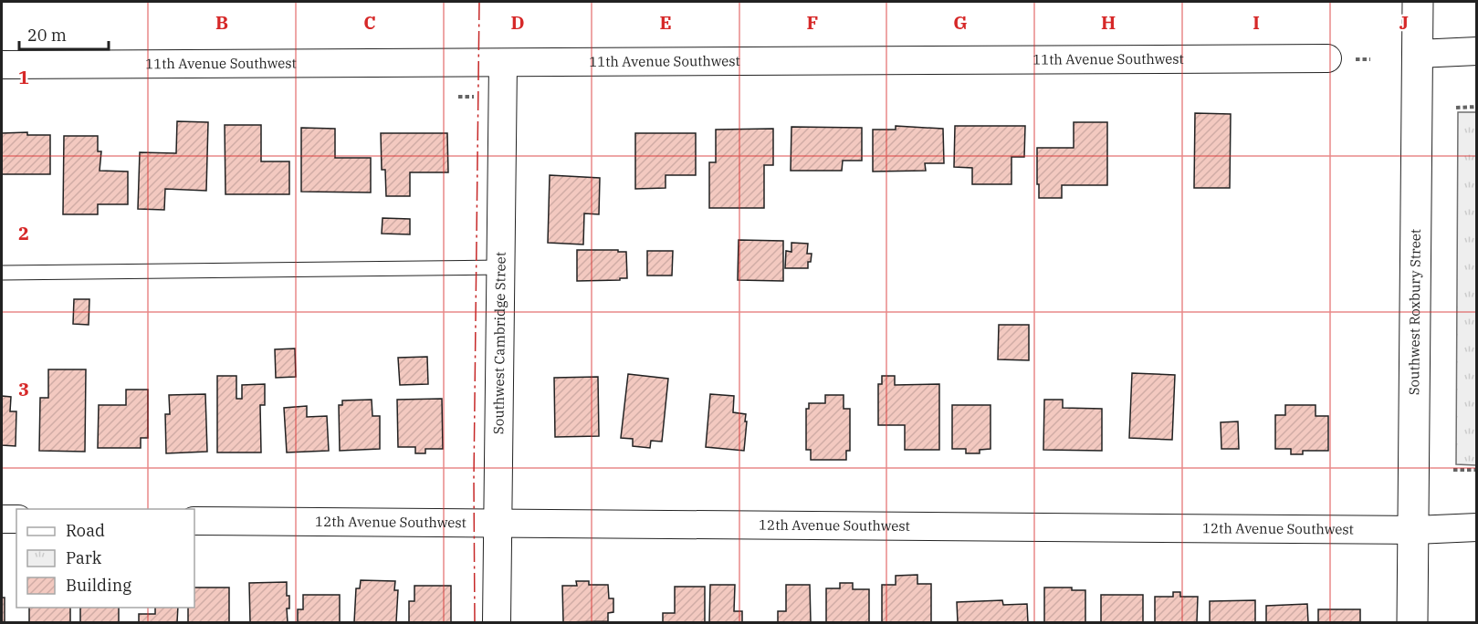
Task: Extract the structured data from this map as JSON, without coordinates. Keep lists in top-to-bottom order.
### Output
{
  "streets": {
    "main road": ["Southwest Roxbury Street"],
    "street": ["11th Avenue Southwest", "Southwest Cambridge Street", "12th Avenue Southwest"]
  },
  "crossings": [
    ["11th Avenue Southwest", "Southwest Cambridge Street"],
    ["Southwest Roxbury Street", "12th Avenue Southwest"],
    ["Southwest Cambridge Street", "12th Avenue Southwest"]
  ],
  "legend": ["Road", "Park", "Building"],
  "scale_bar": "20 m",
  "grid": {
    "columns": [
      "B",
      "C",
      "D",
      "E",
      "F",
      "G",
      "H",
      "I",
      "J"
    ],
    "rows": ["1", "2", "3"]
  }
}
